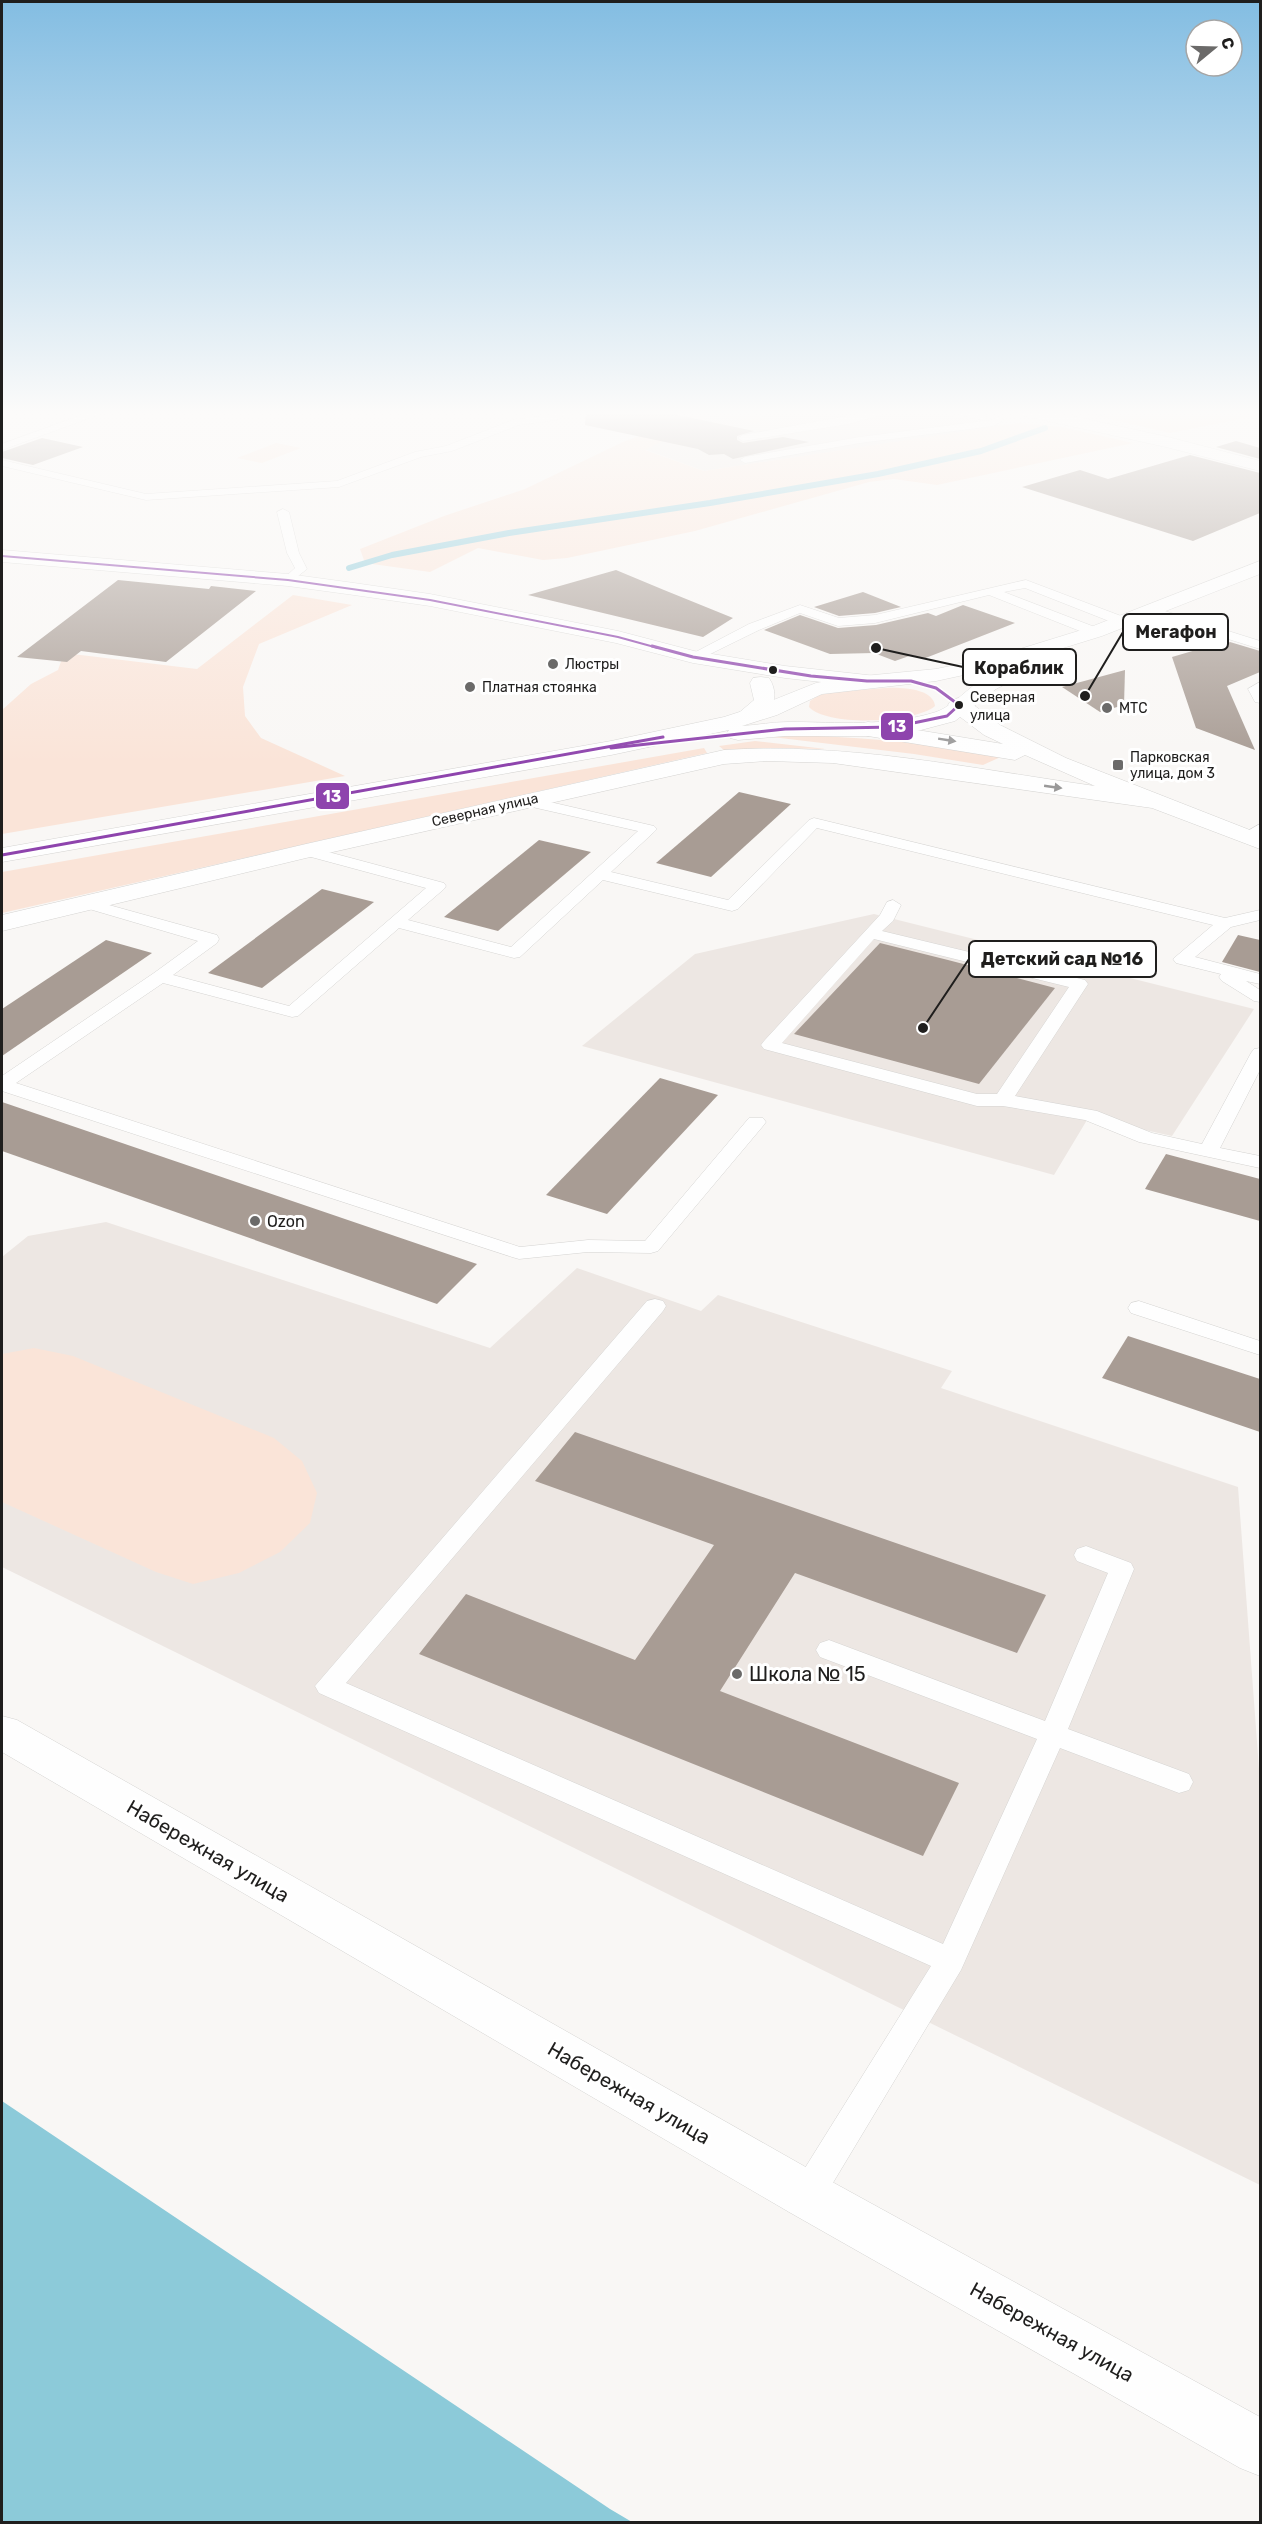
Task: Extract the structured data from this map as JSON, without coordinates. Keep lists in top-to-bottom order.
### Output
{
  "streets": {
    "street": ["Северная улица", "Набережная улица"]
  },
  "places": {
    "other": [
      "Кораблик",
      "Люстры",
      "Платная стоянка",
      "Мегафон",
      "Северная улица",
      "МТС",
      "Детский сад №16",
      "Ozon",
      "Школа № 15"
    ],
    "transit": ["Парковская улица, дом 3"]
  },
  "lines": ["transit line 13"],
  "north": "right"
}
